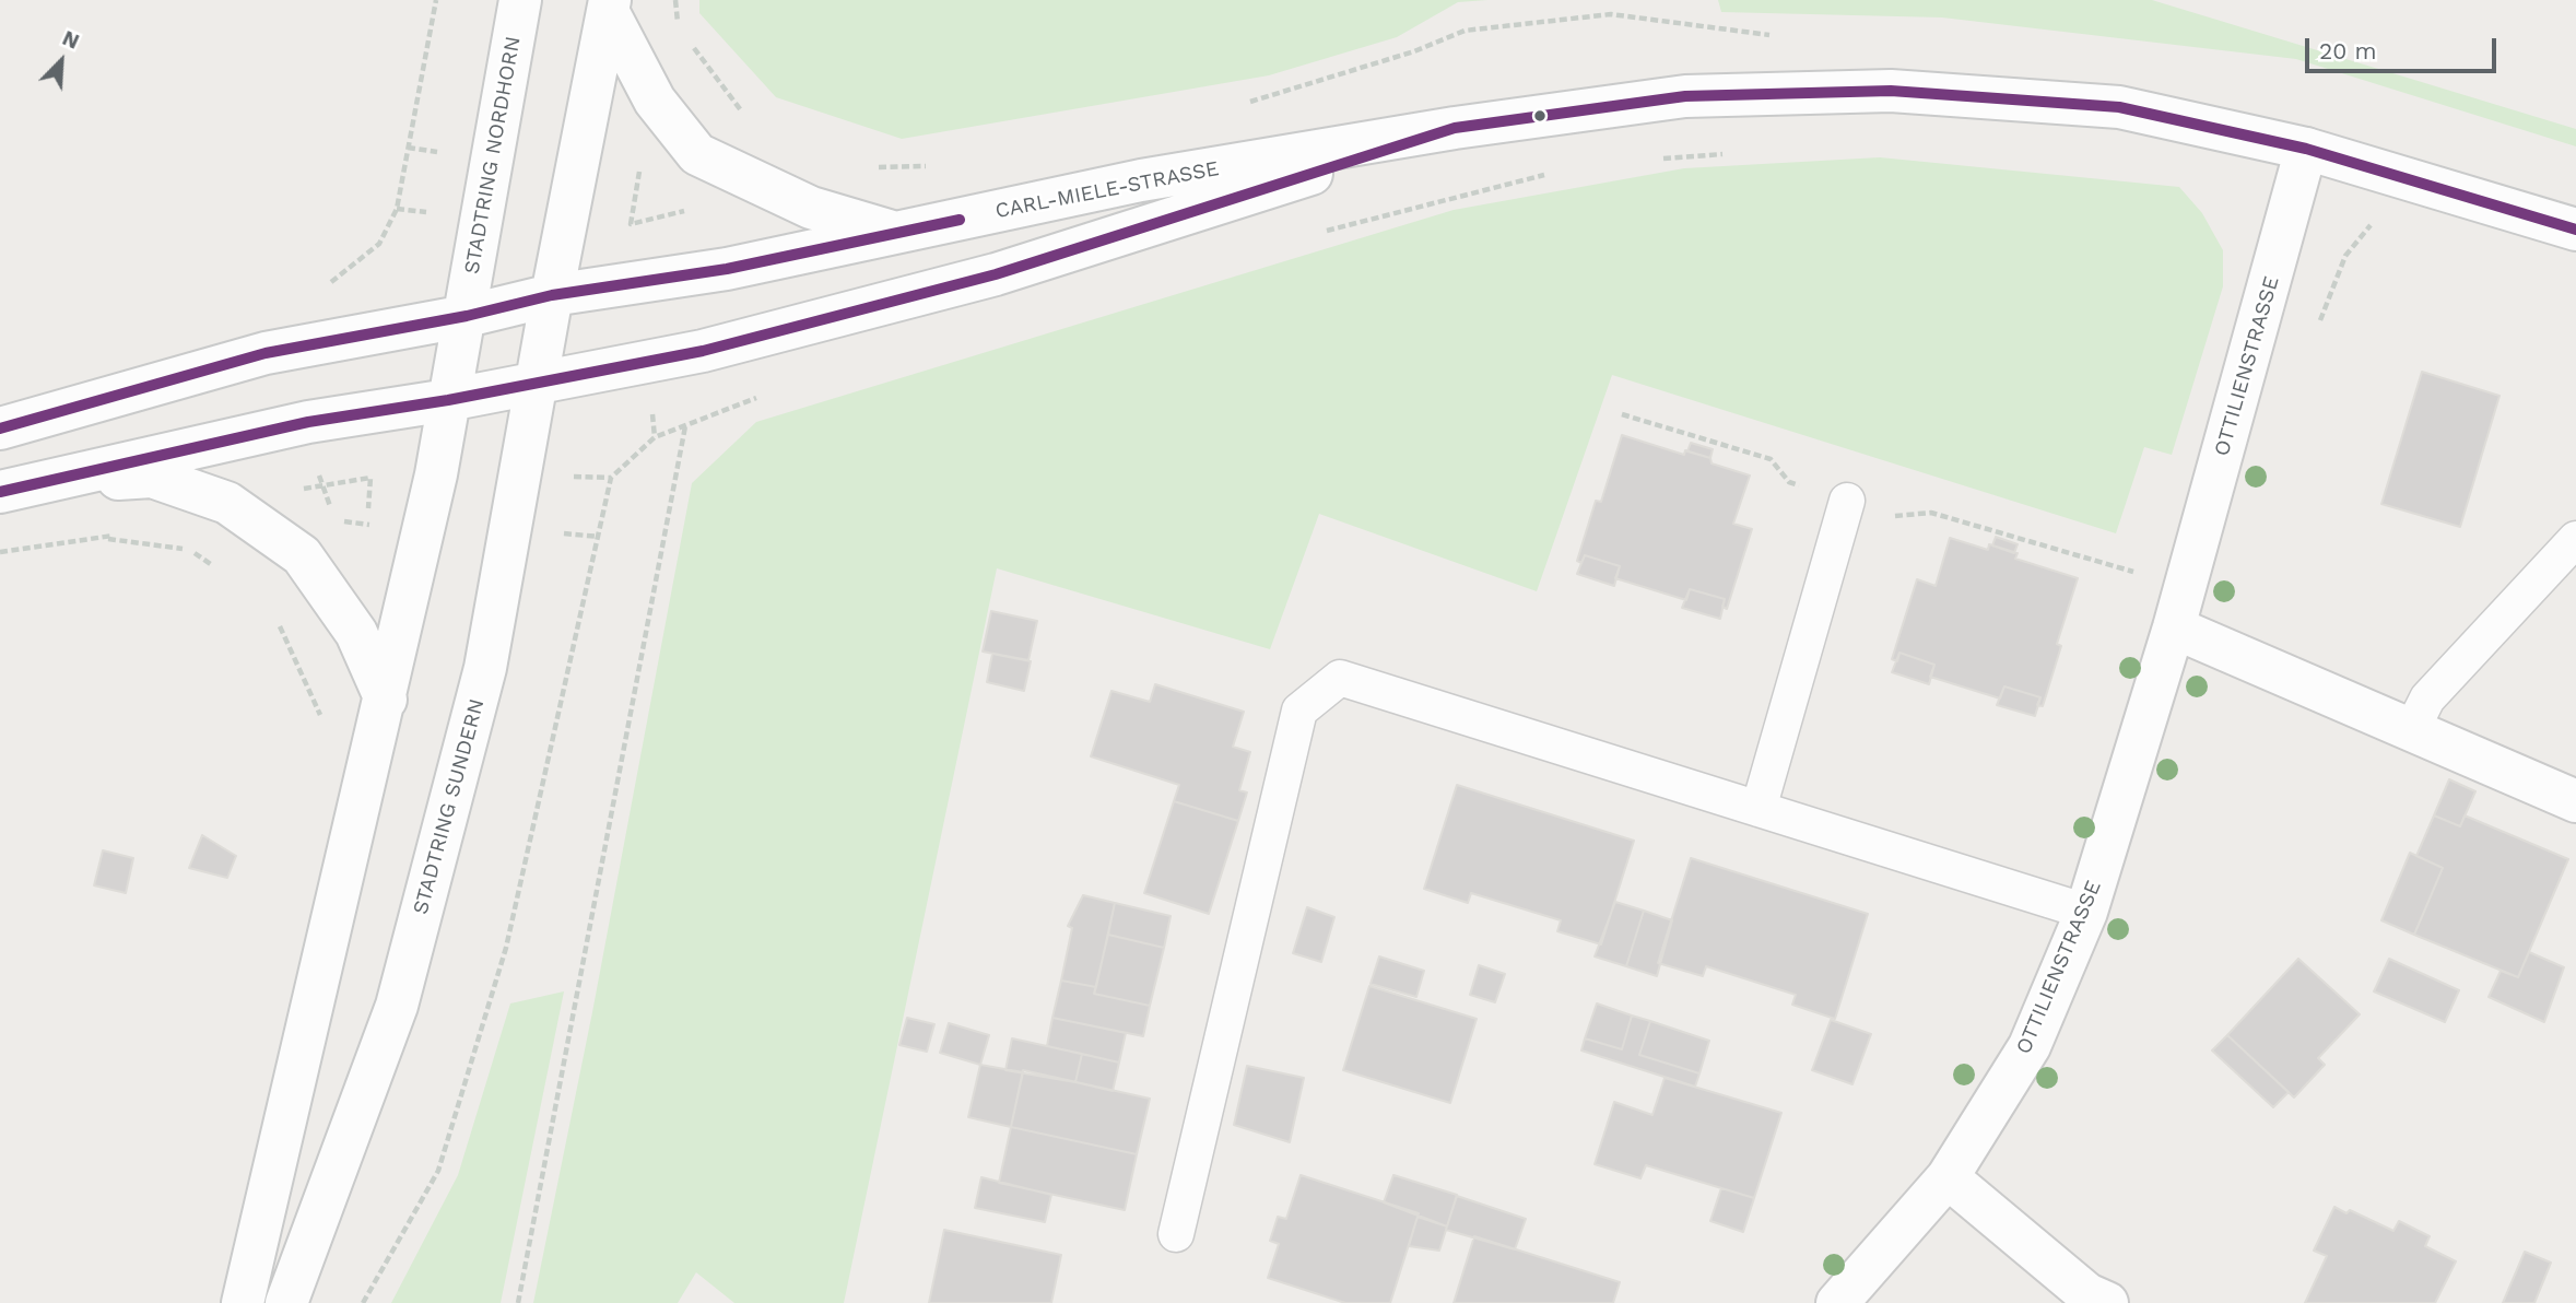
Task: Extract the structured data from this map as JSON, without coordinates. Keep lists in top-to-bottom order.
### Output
{
  "streets": {
    "street": [
      "STADTRING NORDHORN",
      "CARL-MIELE-STRASSE",
      "OTTILIENSTRASSE",
      "STADTRING SUNDERN"
    ]
  },
  "crossings": [
    ["STADTRING NORDHORN", "CARL-MIELE-STRASSE"],
    ["CARL-MIELE-STRASSE", "OTTILIENSTRASSE"],
    ["CARL-MIELE-STRASSE", "STADTRING SUNDERN"]
  ],
  "scale_bar": "20 m",
  "north": "top right"
}
